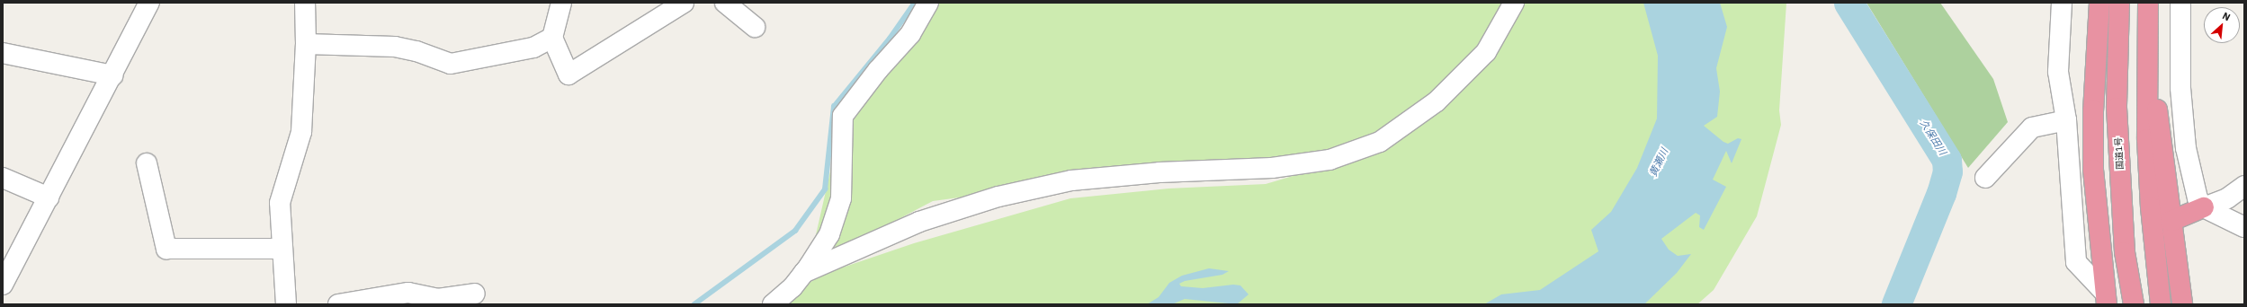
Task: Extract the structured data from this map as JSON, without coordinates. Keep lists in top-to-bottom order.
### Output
{
  "streets": {
    "highway": ["国道1号"]
  },
  "water": ["久保田川", "黄瀬川"],
  "north": "top right"
}
